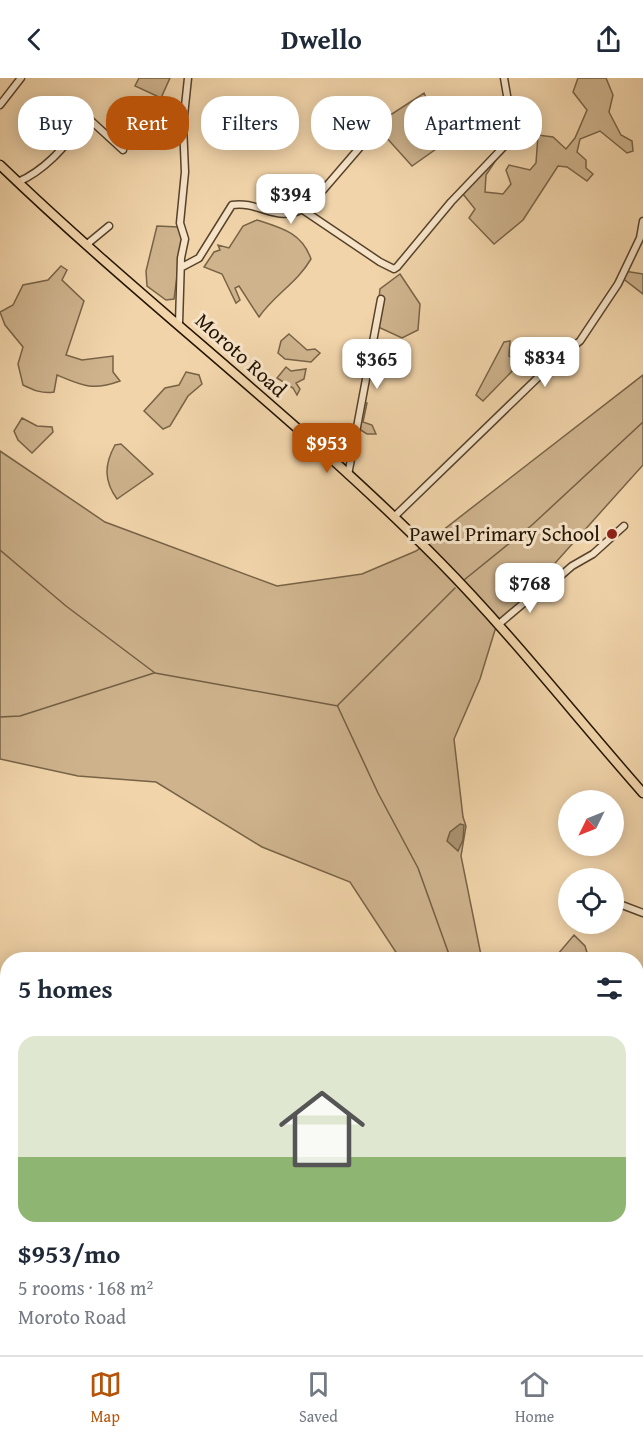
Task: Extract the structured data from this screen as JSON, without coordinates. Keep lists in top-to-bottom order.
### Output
{
  "streets": {
    "main road": ["Moroto Road"]
  },
  "places": ["Pawel Primary School"],
  "north": "bottom left",
  "page": {
    "header": "Dwello",
    "chip": [
      "Buy",
      "Rent",
      "Filters",
      "New",
      "Apartment"
    ],
    "price": [
      "$394",
      "$834",
      "$365",
      "$953",
      "$768"
    ],
    "heading": "5 homes",
    "list": [
      {
        "name": "$953/mo",
        "note": "5 rooms · 168 m² · Moroto Road"
      }
    ],
    "tabs": ["Map", "Saved", "Home"]
  }
}
